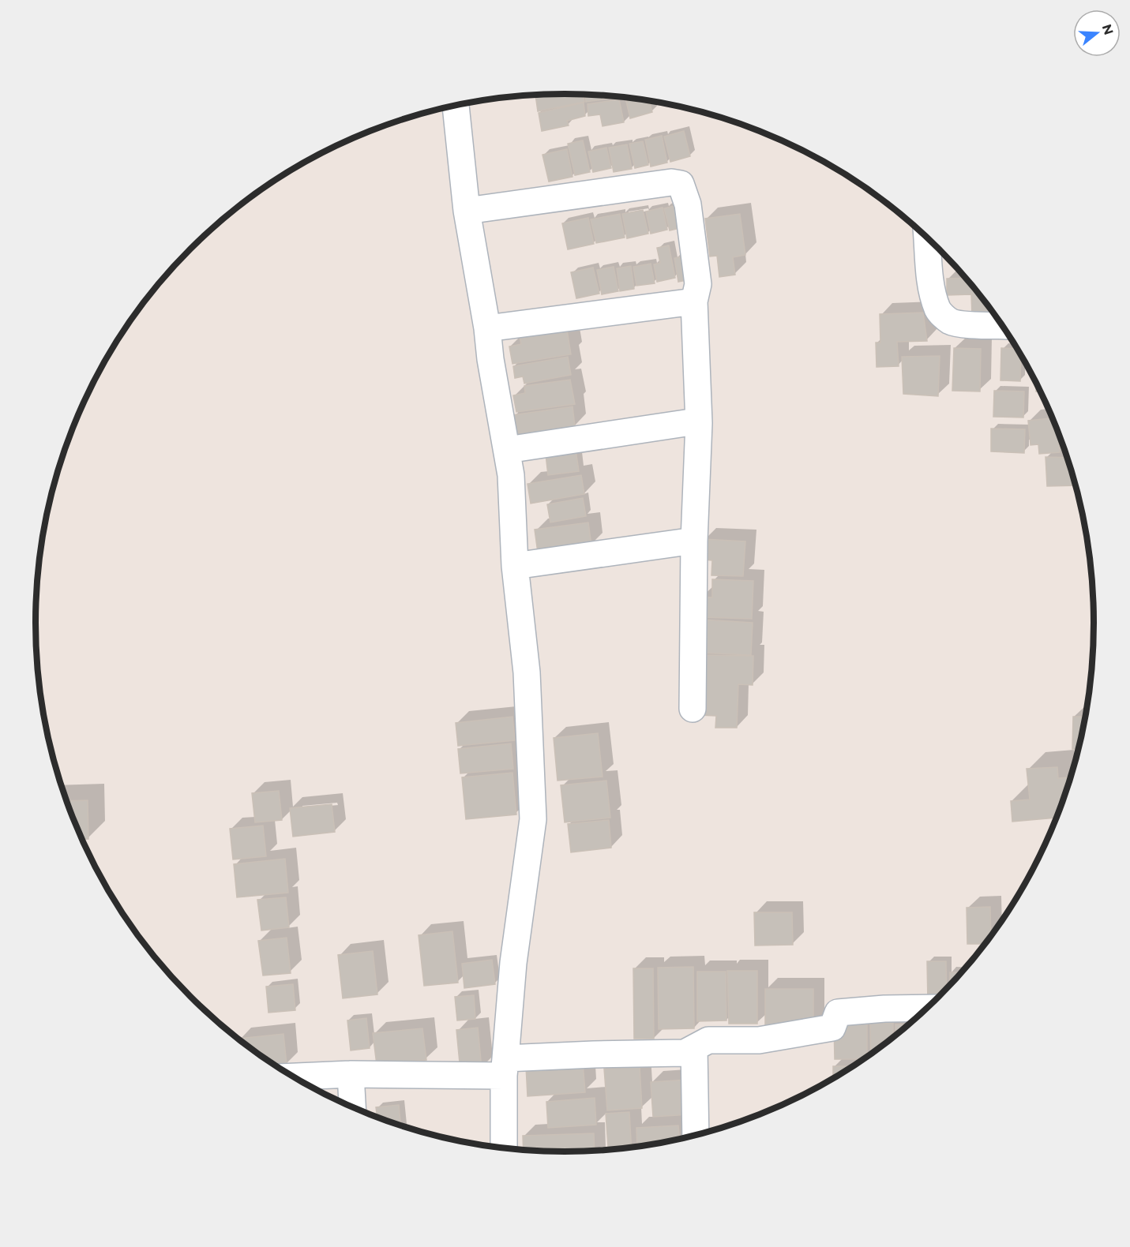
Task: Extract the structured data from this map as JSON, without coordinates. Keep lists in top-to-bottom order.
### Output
{
  "north": "right"
}
